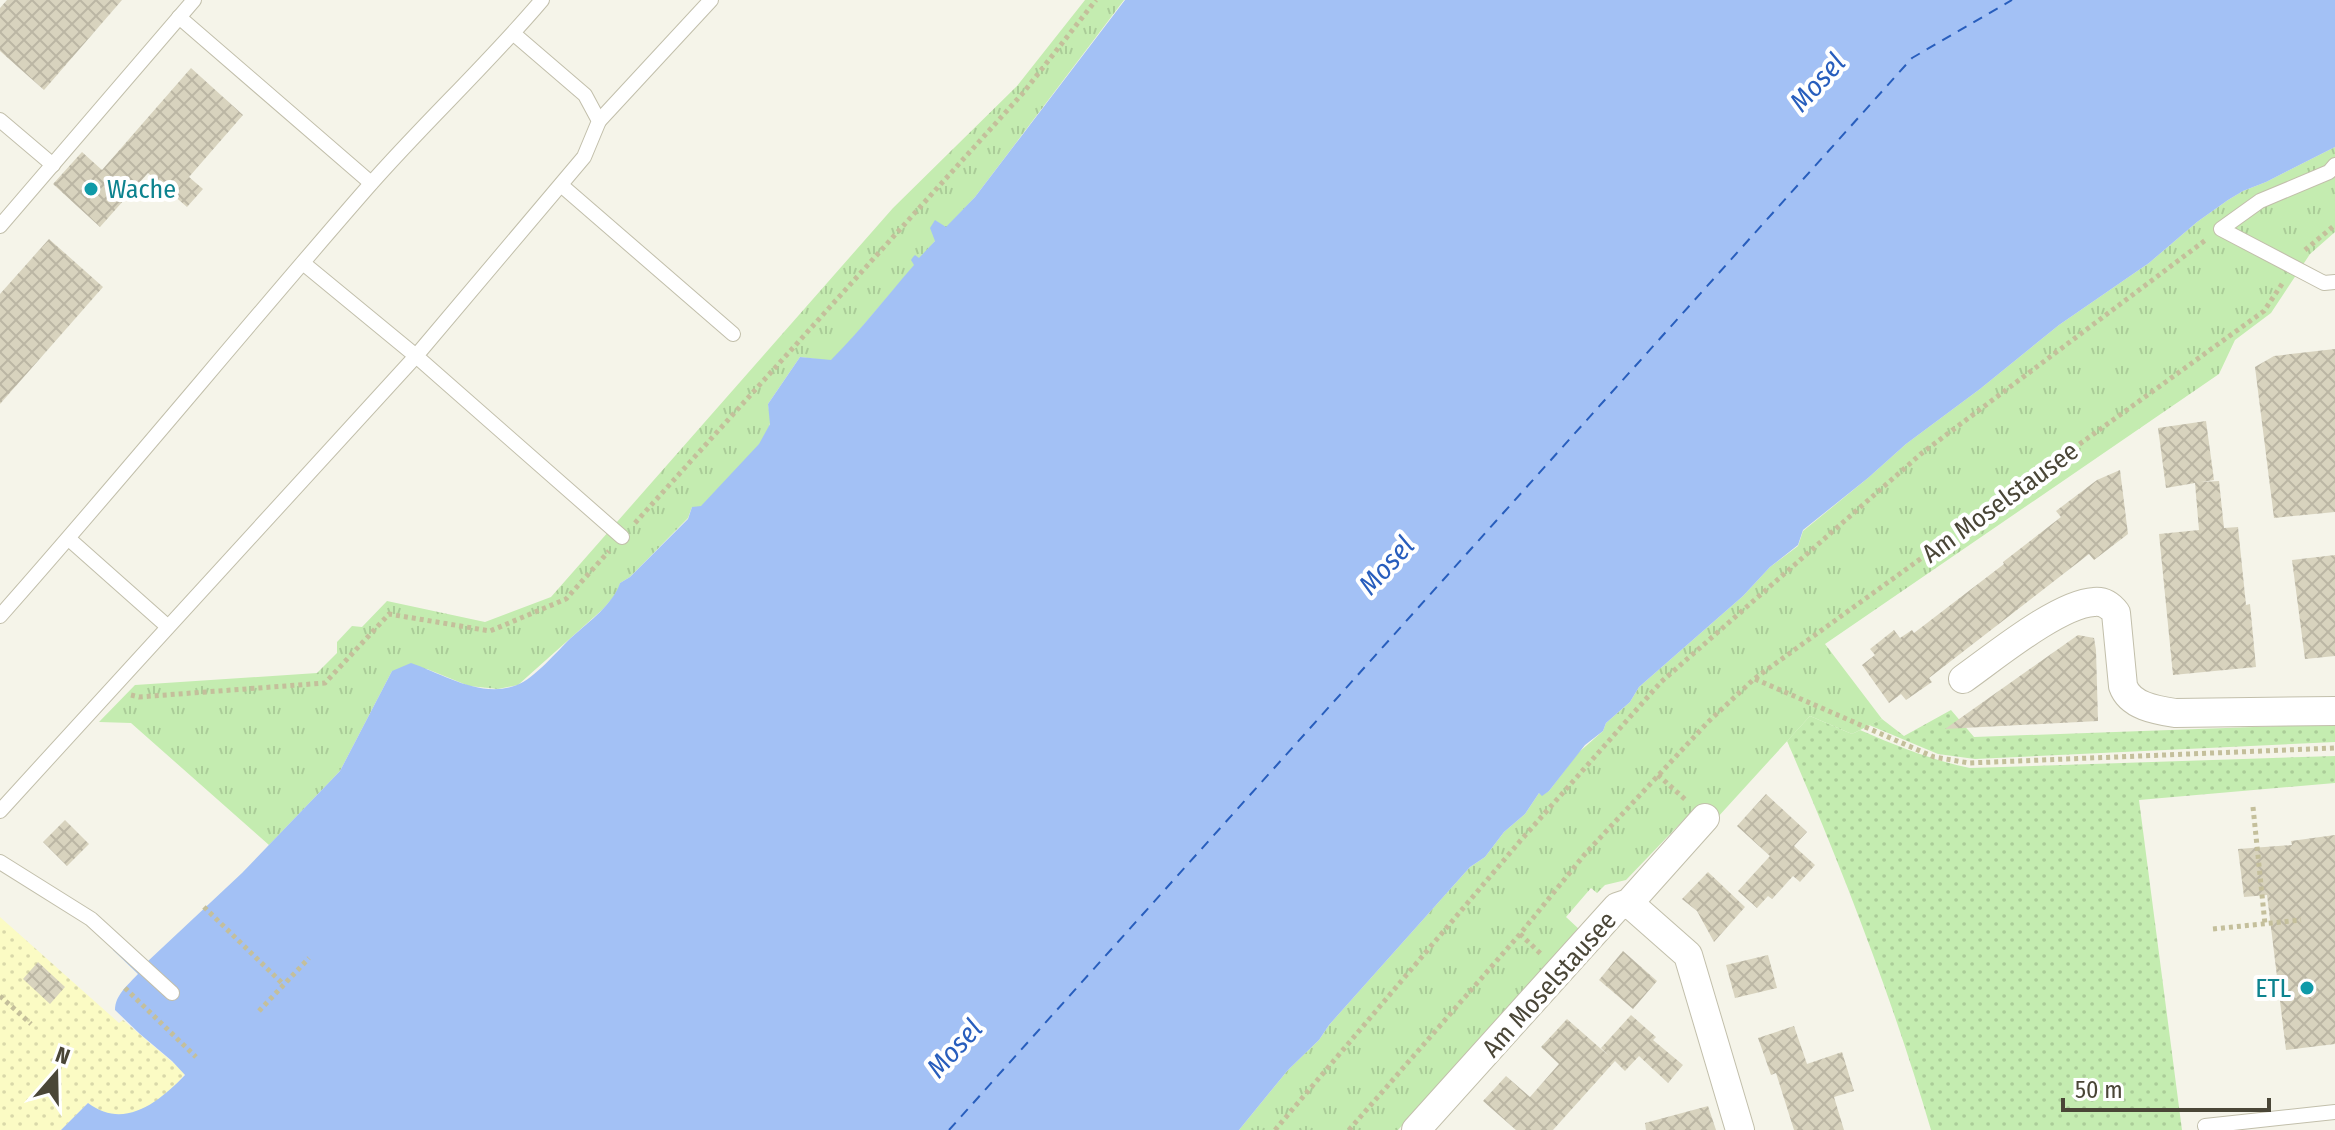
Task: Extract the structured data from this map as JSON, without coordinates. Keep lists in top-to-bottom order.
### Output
{
  "streets": {
    "street": ["Am Moselstausee"]
  },
  "water": ["Mosel"],
  "places": ["Wache", "ETL"],
  "scale_bar": "50 m",
  "north": "top"
}
